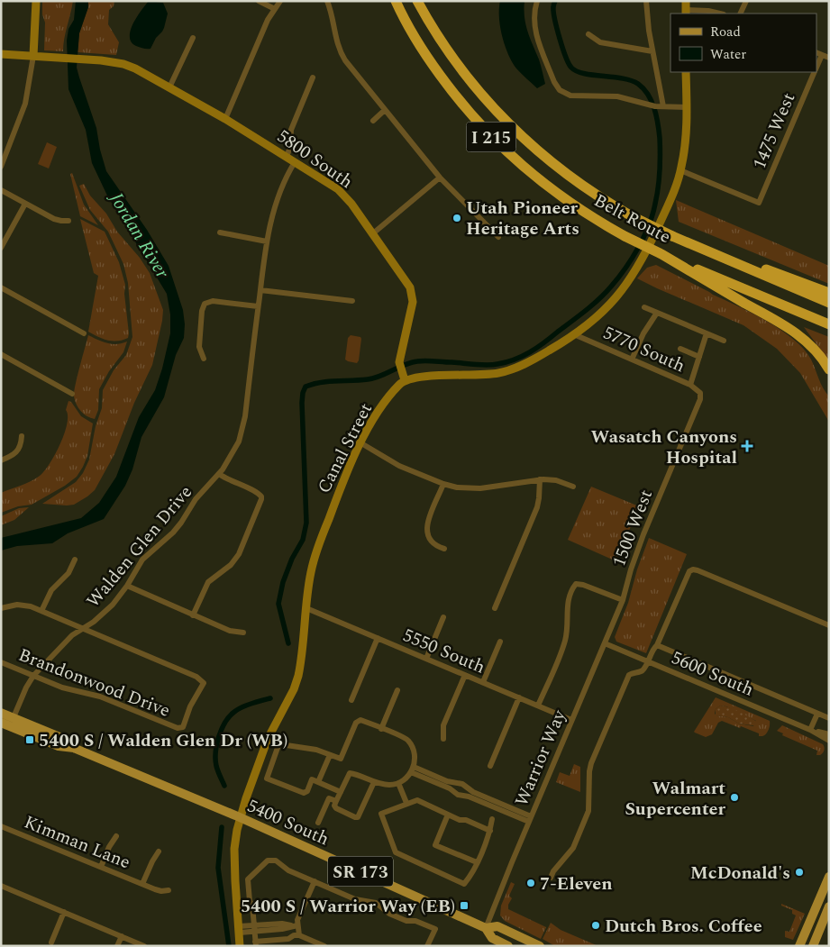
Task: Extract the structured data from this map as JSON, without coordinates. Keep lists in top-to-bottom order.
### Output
{
  "streets": {
    "highway": ["I 215", "Belt Route"],
    "main road": ["5400 South", "SR 173"],
    "street": [
      "1475 West",
      "5800 South",
      "5770 South",
      "Canal Street",
      "1500 West",
      "Walden Glen Drive",
      "5550 South",
      "5600 South",
      "Brandonwood Drive",
      "Warrior Way",
      "Kimman Lane"
    ]
  },
  "crossings": [
    ["5800 South", "Canal Street"],
    ["5800 South", "Walden Glen Drive"],
    ["5770 South", "1500 West"],
    ["Canal Street", "5550 South"],
    ["Canal Street", "5400 South"],
    ["1500 West", "Warrior Way"],
    ["Walden Glen Drive", "Brandonwood Drive"],
    ["Walden Glen Drive", "5400 South"],
    ["5550 South", "Warrior Way"],
    ["5600 South", "Warrior Way"],
    ["Warrior Way", "5400 South"]
  ],
  "water": ["Jordan River"],
  "places": {
    "other": [
      "Utah Pioneer Heritage Arts",
      "Walmart Supercenter",
      "McDonald's",
      "7-Eleven",
      "Dutch Bros. Coffee"
    ],
    "health": ["Wasatch Canyons Hospital"],
    "transit": ["5400 S / Walden Glen Dr (WB)", "5400 S / Warrior Way (EB)"]
  },
  "legend": ["Road", "Water"]
}
